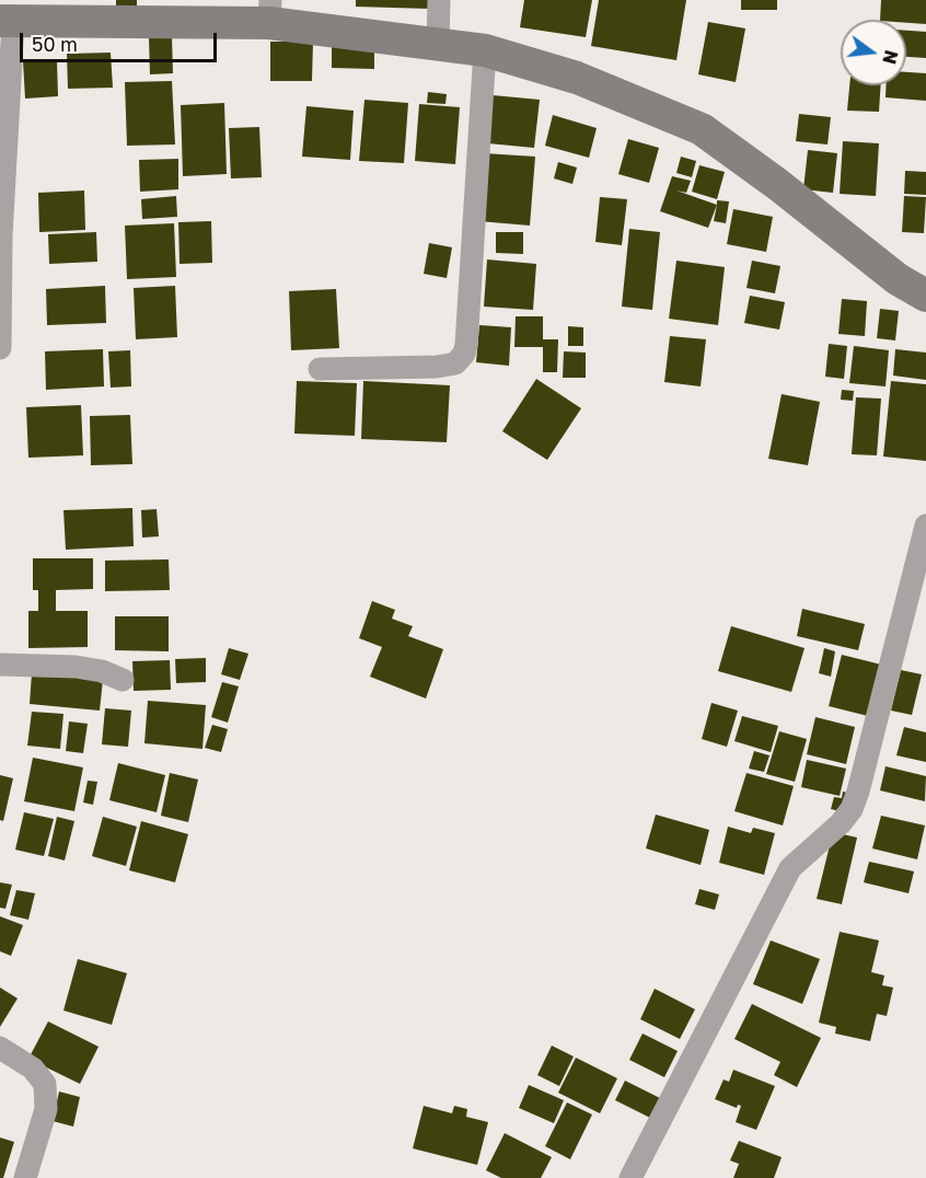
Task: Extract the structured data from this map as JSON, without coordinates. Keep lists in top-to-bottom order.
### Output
{
  "scale_bar": "50 m",
  "north": "right"
}
